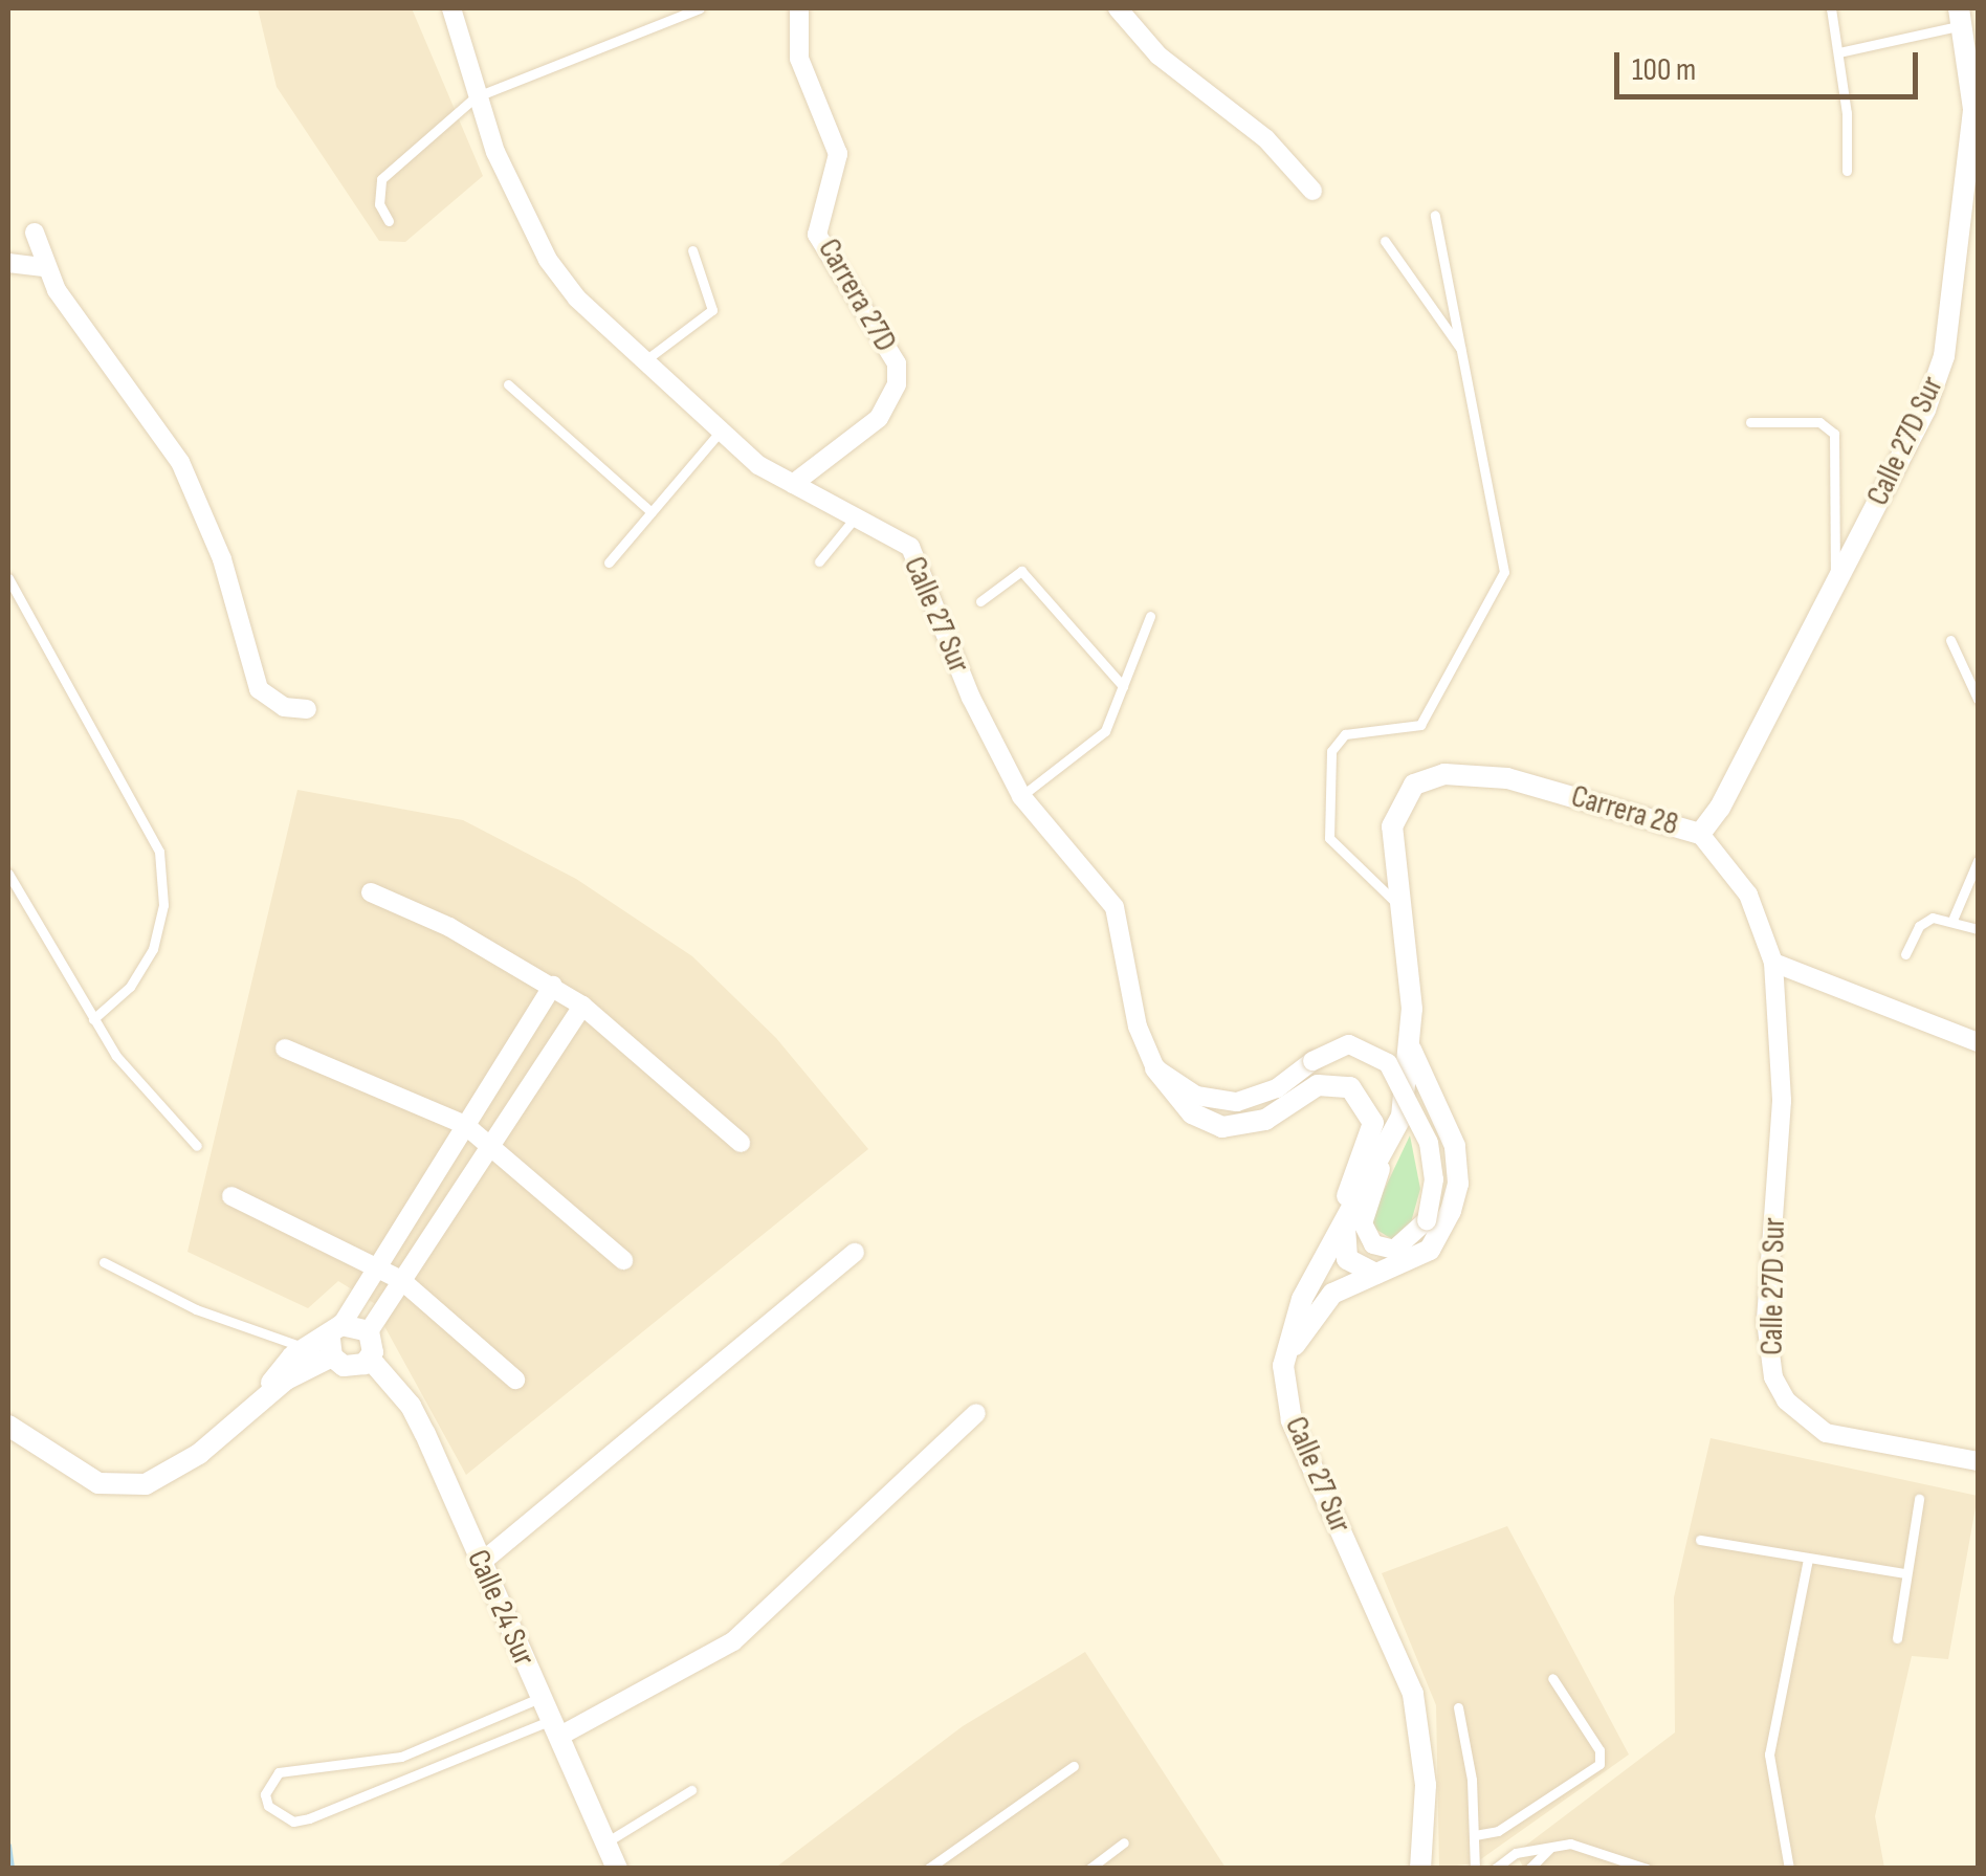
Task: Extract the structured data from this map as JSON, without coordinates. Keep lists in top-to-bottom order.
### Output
{
  "streets": {
    "street": [
      "Carrera 27D",
      "Calle 27D Sur",
      "Calle 27 Sur",
      "Carrera 28",
      "Calle 24 Sur"
    ]
  },
  "crossings": [
    ["Carrera 27D", "Calle 27 Sur"],
    ["Calle 27D Sur", "Carrera 28"],
    ["Calle 27 Sur", "Carrera 28"]
  ],
  "scale_bar": "100 m"
}
